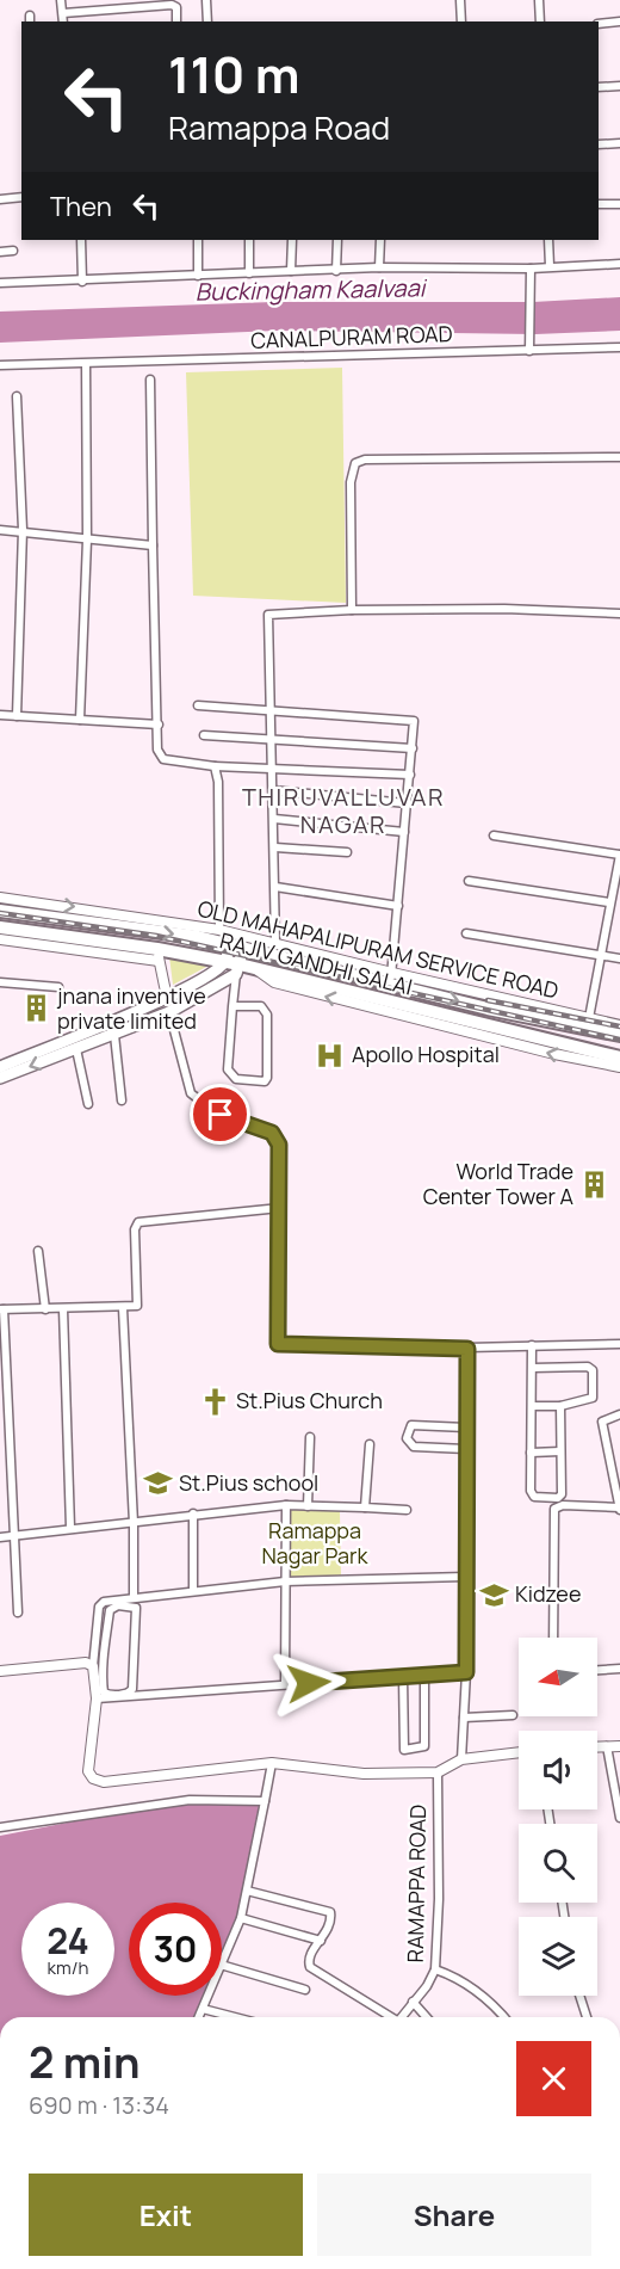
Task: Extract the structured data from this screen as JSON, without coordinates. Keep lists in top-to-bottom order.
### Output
{
  "streets": {
    "main road": ["RAJIV GANDHI SALAI"],
    "street": ["CANALPURAM ROAD", "OLD MAHAPALIPURAM SERVICE ROAD", "RAMAPPA ROAD"]
  },
  "crossings": [
    ["OLD MAHAPALIPURAM SERVICE ROAD", "RAJIV GANDHI SALAI"]
  ],
  "districts": ["THIRUVALLUVAR NAGAR"],
  "water": ["Buckingham Kaalvaai"],
  "parks": ["Ramappa Nagar Park"],
  "places": {
    "building": ["jnana inventive private limited", "World Trade Center Tower A"],
    "hospital": ["Apollo Hospital"],
    "church": ["St.Pius Church"],
    "school or university": ["St.Pius school", "Kidzee"]
  },
  "north": "left",
  "page": {
    "turn": ["110 m", "Ramappa Road"],
    "then": "Then",
    "speed": "24 km/h",
    "limit": "30",
    "heading": ["2 min", "690 m · 13:34"],
    "buttons": ["Exit", "Share"]
  }
}
